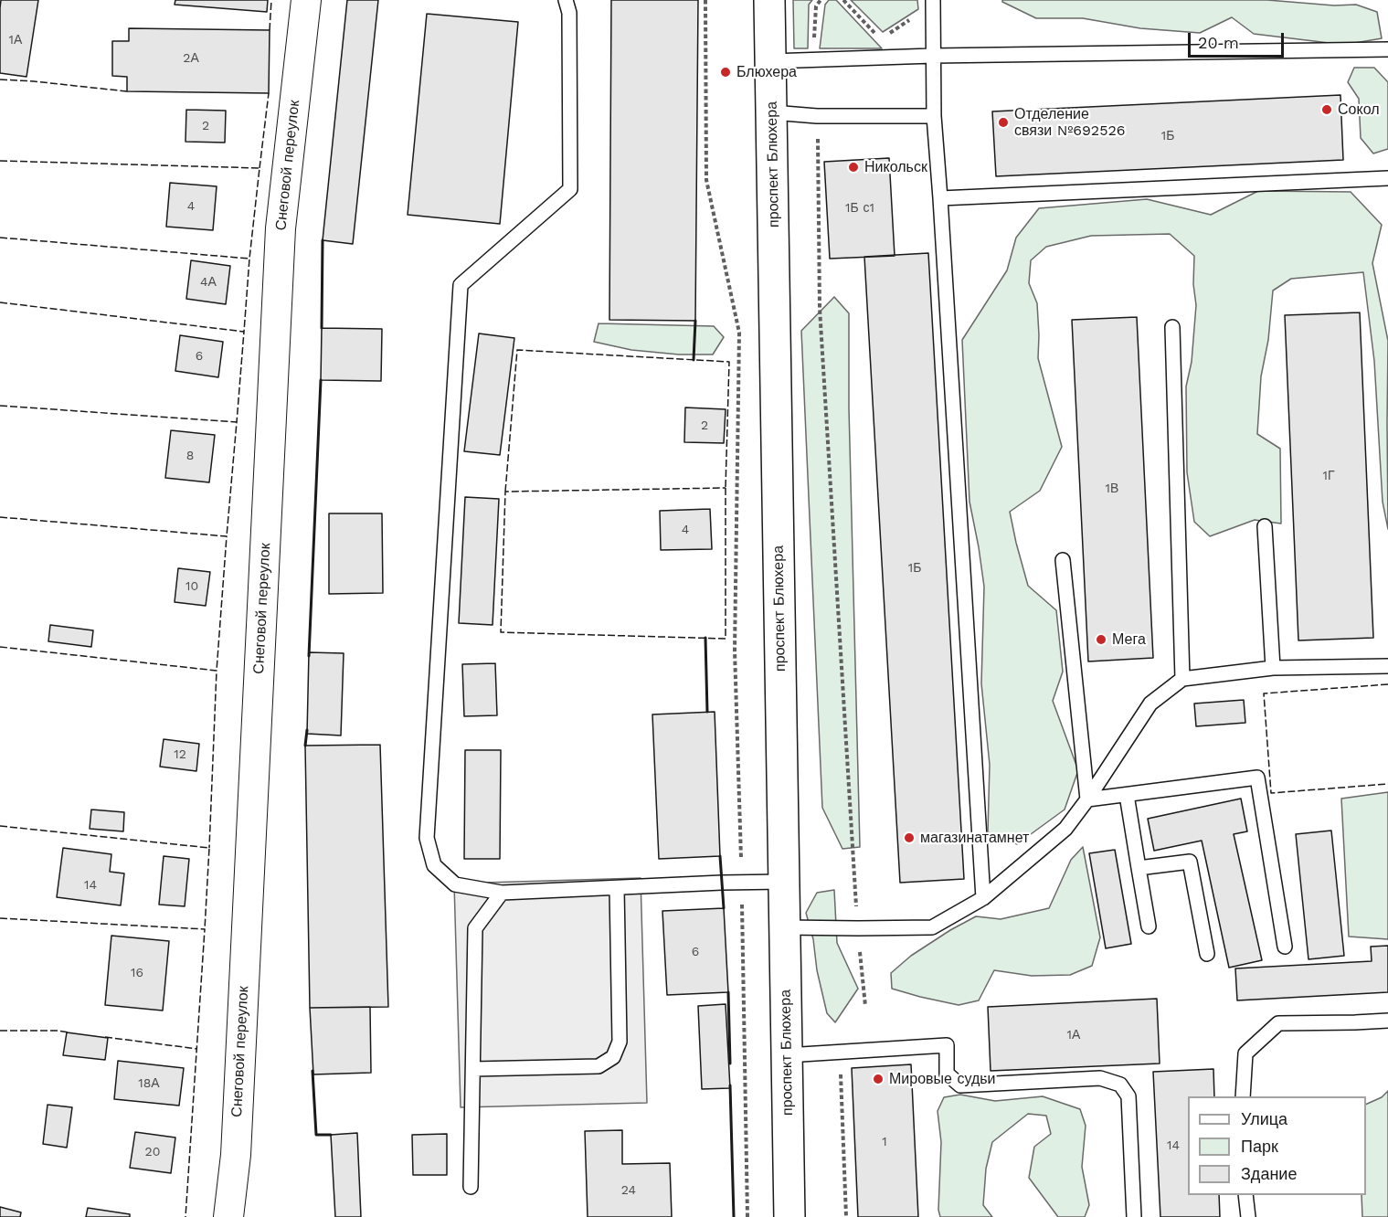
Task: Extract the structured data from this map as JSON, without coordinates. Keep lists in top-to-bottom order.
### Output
{
  "streets": {
    "main road": ["проспект Блюхера"],
    "street": ["Снеговой переулок"]
  },
  "places": [
    "Блюхера",
    "Сокол",
    "Отделение связи №692526",
    "Никольск",
    "Мега",
    "магазинатамнет",
    "Мировые судьи"
  ],
  "house_numbers": [
    "1А",
    "2А",
    "2",
    "1Б",
    "4",
    "1Б с1",
    "4А",
    "6",
    "2",
    "8",
    "1Г",
    "1В",
    "4",
    "1Б",
    "10",
    "12",
    "14",
    "6",
    "16",
    "1А",
    "18А",
    "1",
    "14",
    "20",
    "24"
  ],
  "legend": ["Улица", "Парк", "Здание"],
  "scale_bar": "20 m"
}
